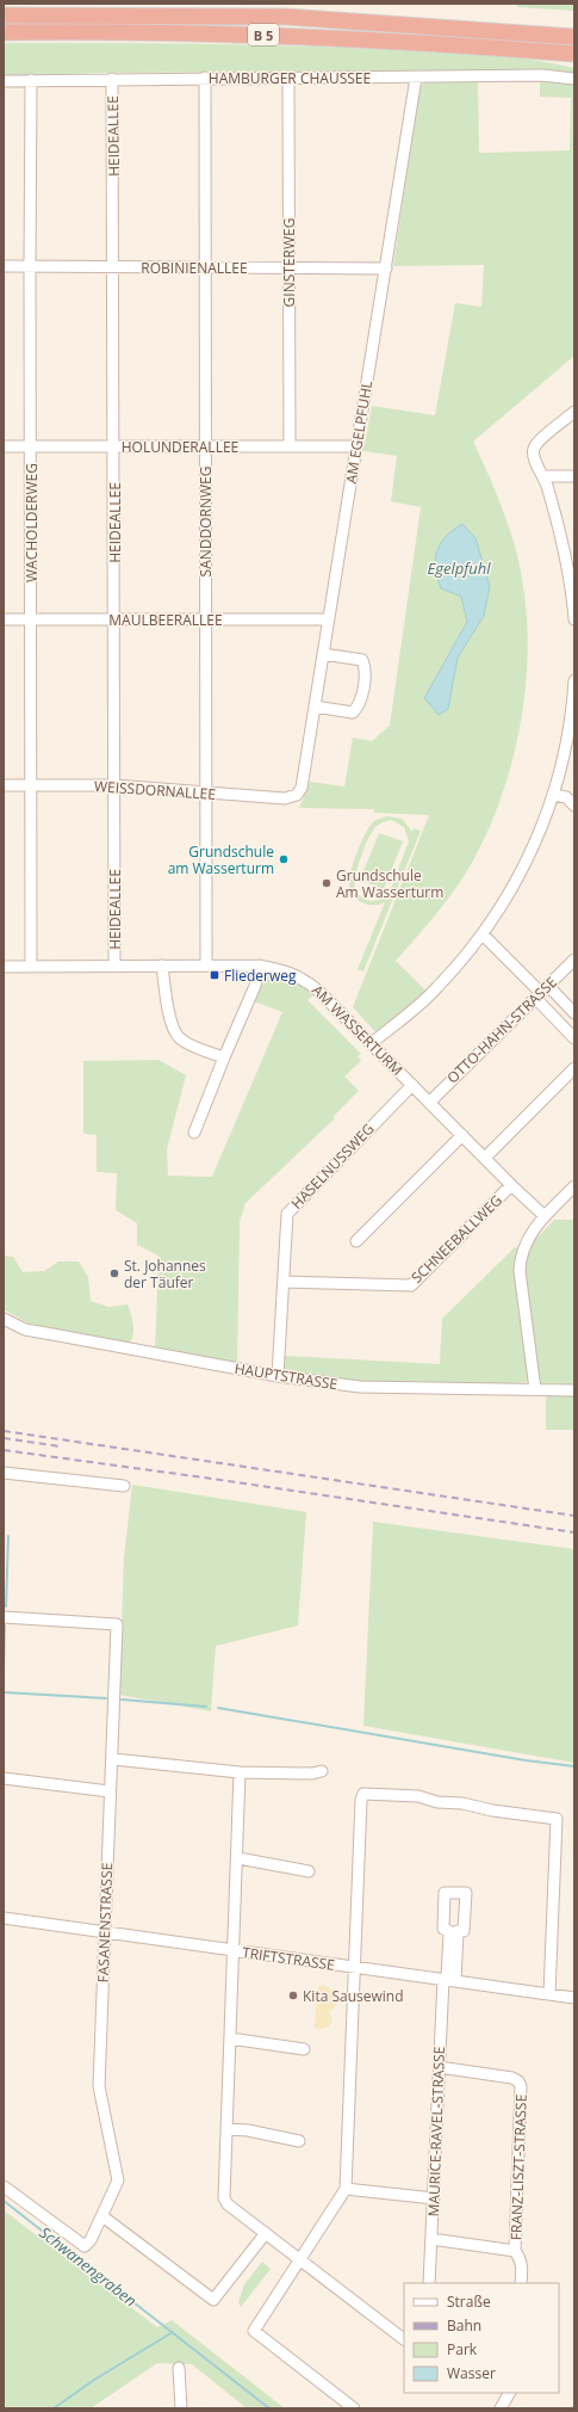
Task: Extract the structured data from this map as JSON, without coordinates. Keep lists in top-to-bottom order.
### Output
{
  "streets": {
    "highway": ["B 5"],
    "street": [
      "HAMBURGER CHAUSSEE",
      "HEIDEALLEE",
      "GINSTERWEG",
      "ROBINIENALLEE",
      "AM EGELPFUHL",
      "HOLUNDERALLEE",
      "SANDDORNWEG",
      "WACHOLDERWEG",
      "MAULBEERALLEE",
      "WEISSDORNALLEE",
      "AM WASSERTURM",
      "OTTO-HAHN-STRASSE",
      "HASELNUSSWEG",
      "SCHNEEBALLWEG",
      "HAUPTSTRASSE",
      "FASANENSTRASSE",
      "TRIFTSTRASSE",
      "MAURICE-RAVEL-STRASSE",
      "FRANZ-LISZT-STRASSE"
    ]
  },
  "crossings": [
    ["HAMBURGER CHAUSSEE", "HEIDEALLEE"],
    ["HAMBURGER CHAUSSEE", "GINSTERWEG"],
    ["HAMBURGER CHAUSSEE", "AM EGELPFUHL"],
    ["HAMBURGER CHAUSSEE", "SANDDORNWEG"],
    ["HAMBURGER CHAUSSEE", "WACHOLDERWEG"],
    ["HEIDEALLEE", "ROBINIENALLEE"],
    ["HEIDEALLEE", "HOLUNDERALLEE"],
    ["HEIDEALLEE", "MAULBEERALLEE"],
    ["HEIDEALLEE", "WEISSDORNALLEE"],
    ["HEIDEALLEE", "AM WASSERTURM"],
    ["GINSTERWEG", "ROBINIENALLEE"],
    ["GINSTERWEG", "HOLUNDERALLEE"],
    ["ROBINIENALLEE", "AM EGELPFUHL"],
    ["ROBINIENALLEE", "SANDDORNWEG"],
    ["ROBINIENALLEE", "WACHOLDERWEG"],
    ["AM EGELPFUHL", "HOLUNDERALLEE"],
    ["AM EGELPFUHL", "MAULBEERALLEE"],
    ["AM EGELPFUHL", "WEISSDORNALLEE"],
    ["HOLUNDERALLEE", "SANDDORNWEG"],
    ["HOLUNDERALLEE", "WACHOLDERWEG"],
    ["SANDDORNWEG", "MAULBEERALLEE"],
    ["SANDDORNWEG", "WEISSDORNALLEE"],
    ["SANDDORNWEG", "AM WASSERTURM"],
    ["WACHOLDERWEG", "MAULBEERALLEE"],
    ["WACHOLDERWEG", "WEISSDORNALLEE"],
    ["WACHOLDERWEG", "AM WASSERTURM"],
    ["AM WASSERTURM", "OTTO-HAHN-STRASSE"],
    ["AM WASSERTURM", "HASELNUSSWEG"],
    ["AM WASSERTURM", "SCHNEEBALLWEG"],
    ["HASELNUSSWEG", "SCHNEEBALLWEG"],
    ["HASELNUSSWEG", "HAUPTSTRASSE"],
    ["FASANENSTRASSE", "TRIFTSTRASSE"],
    ["TRIFTSTRASSE", "MAURICE-RAVEL-STRASSE"],
    ["MAURICE-RAVEL-STRASSE", "FRANZ-LISZT-STRASSE"]
  ],
  "water": ["Egelpfuhl", "Schwanengraben"],
  "places": {
    "other": [
      "Grundschule am Wasserturm",
      "Grundschule Am Wasserturm",
      "St. Johannes der Täufer",
      "Kita Sausewind"
    ],
    "transit": ["Fliederweg"]
  },
  "legend": [
    "Straße",
    "Bahn",
    "Park",
    "Wasser"
  ]
}
